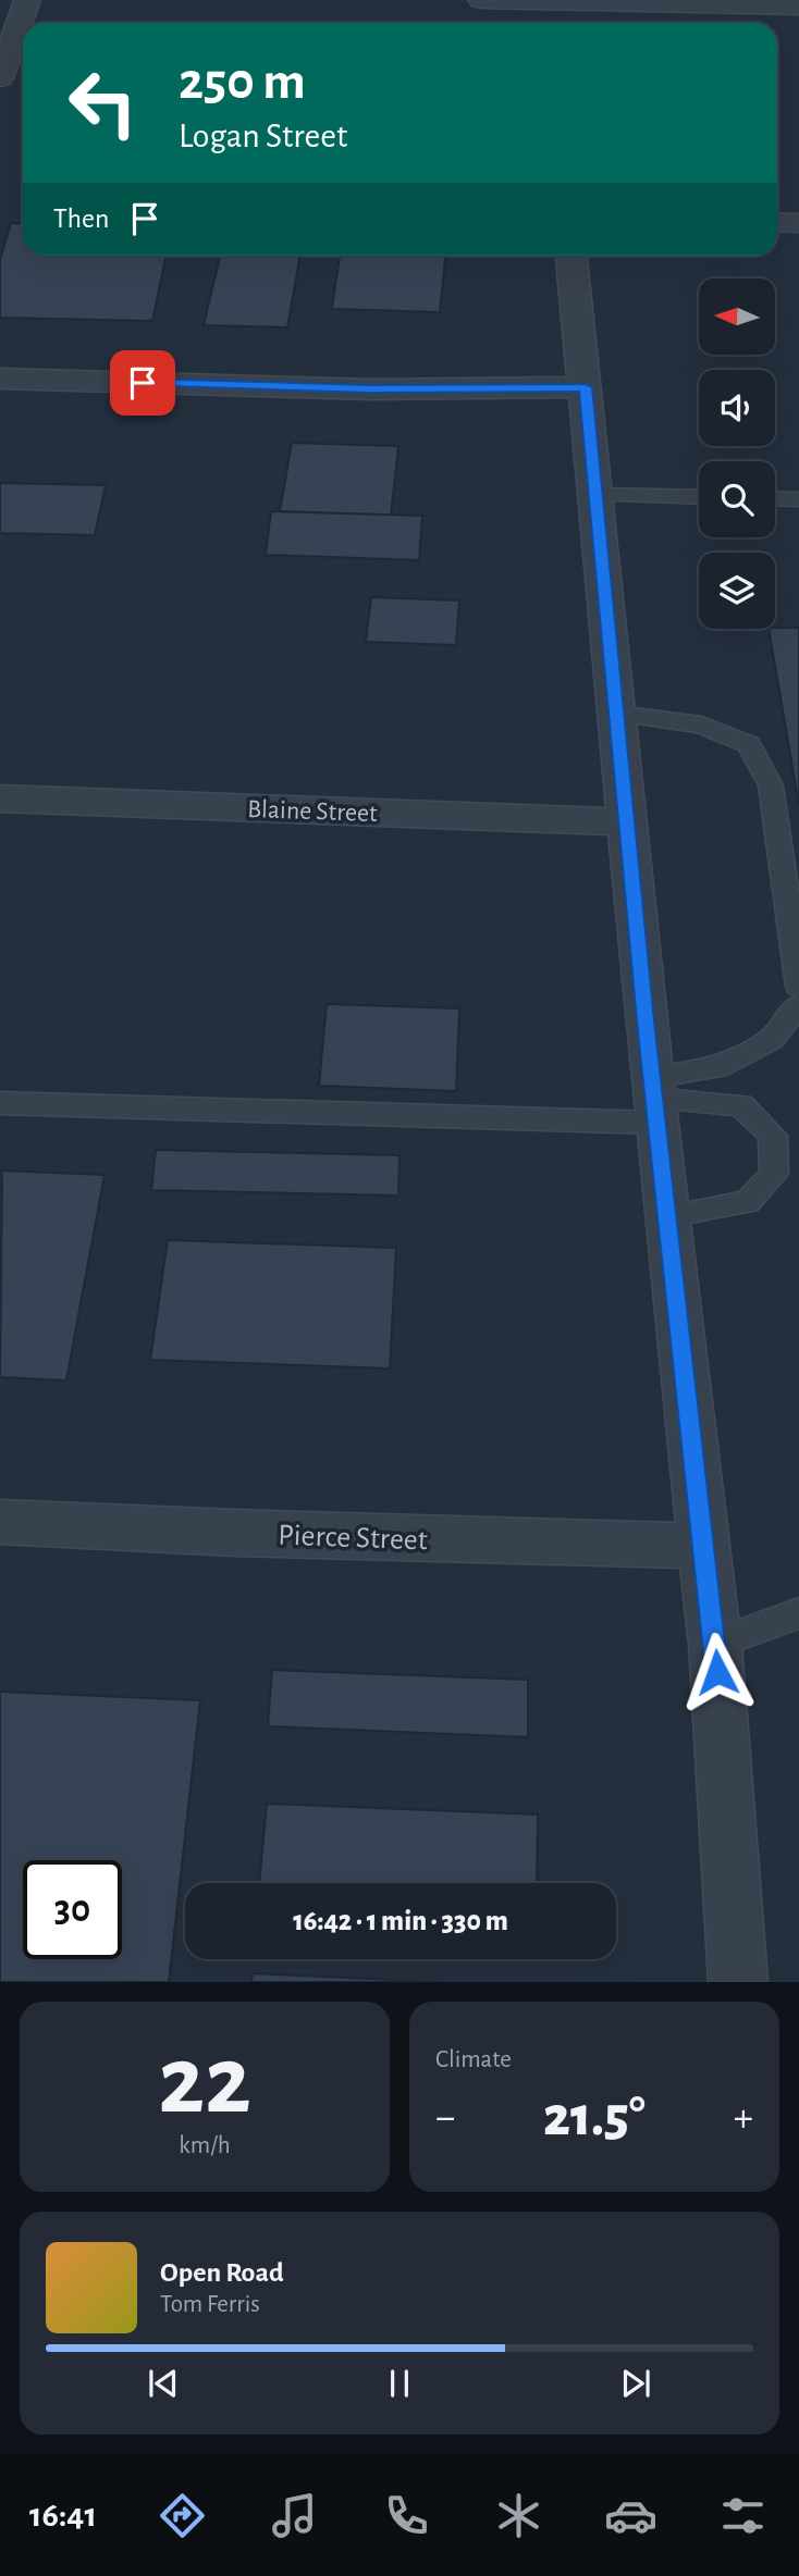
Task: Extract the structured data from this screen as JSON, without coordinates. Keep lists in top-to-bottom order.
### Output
{
  "streets": {
    "street": ["Blaine Street", "Pierce Street"]
  },
  "north": "left",
  "page": {
    "turn": ["250 m", "Logan Street"],
    "then": "Then",
    "limit": "30",
    "trip": "16:42 · 1 min · 330 m",
    "tile": [
      ["22", "km/h"],
      "Climate"
    ],
    "heat": ["−", "21.5°", "+"],
    "song": ["Open Road", "Tom Ferris"],
    "tabs": "16:41"
  }
}
